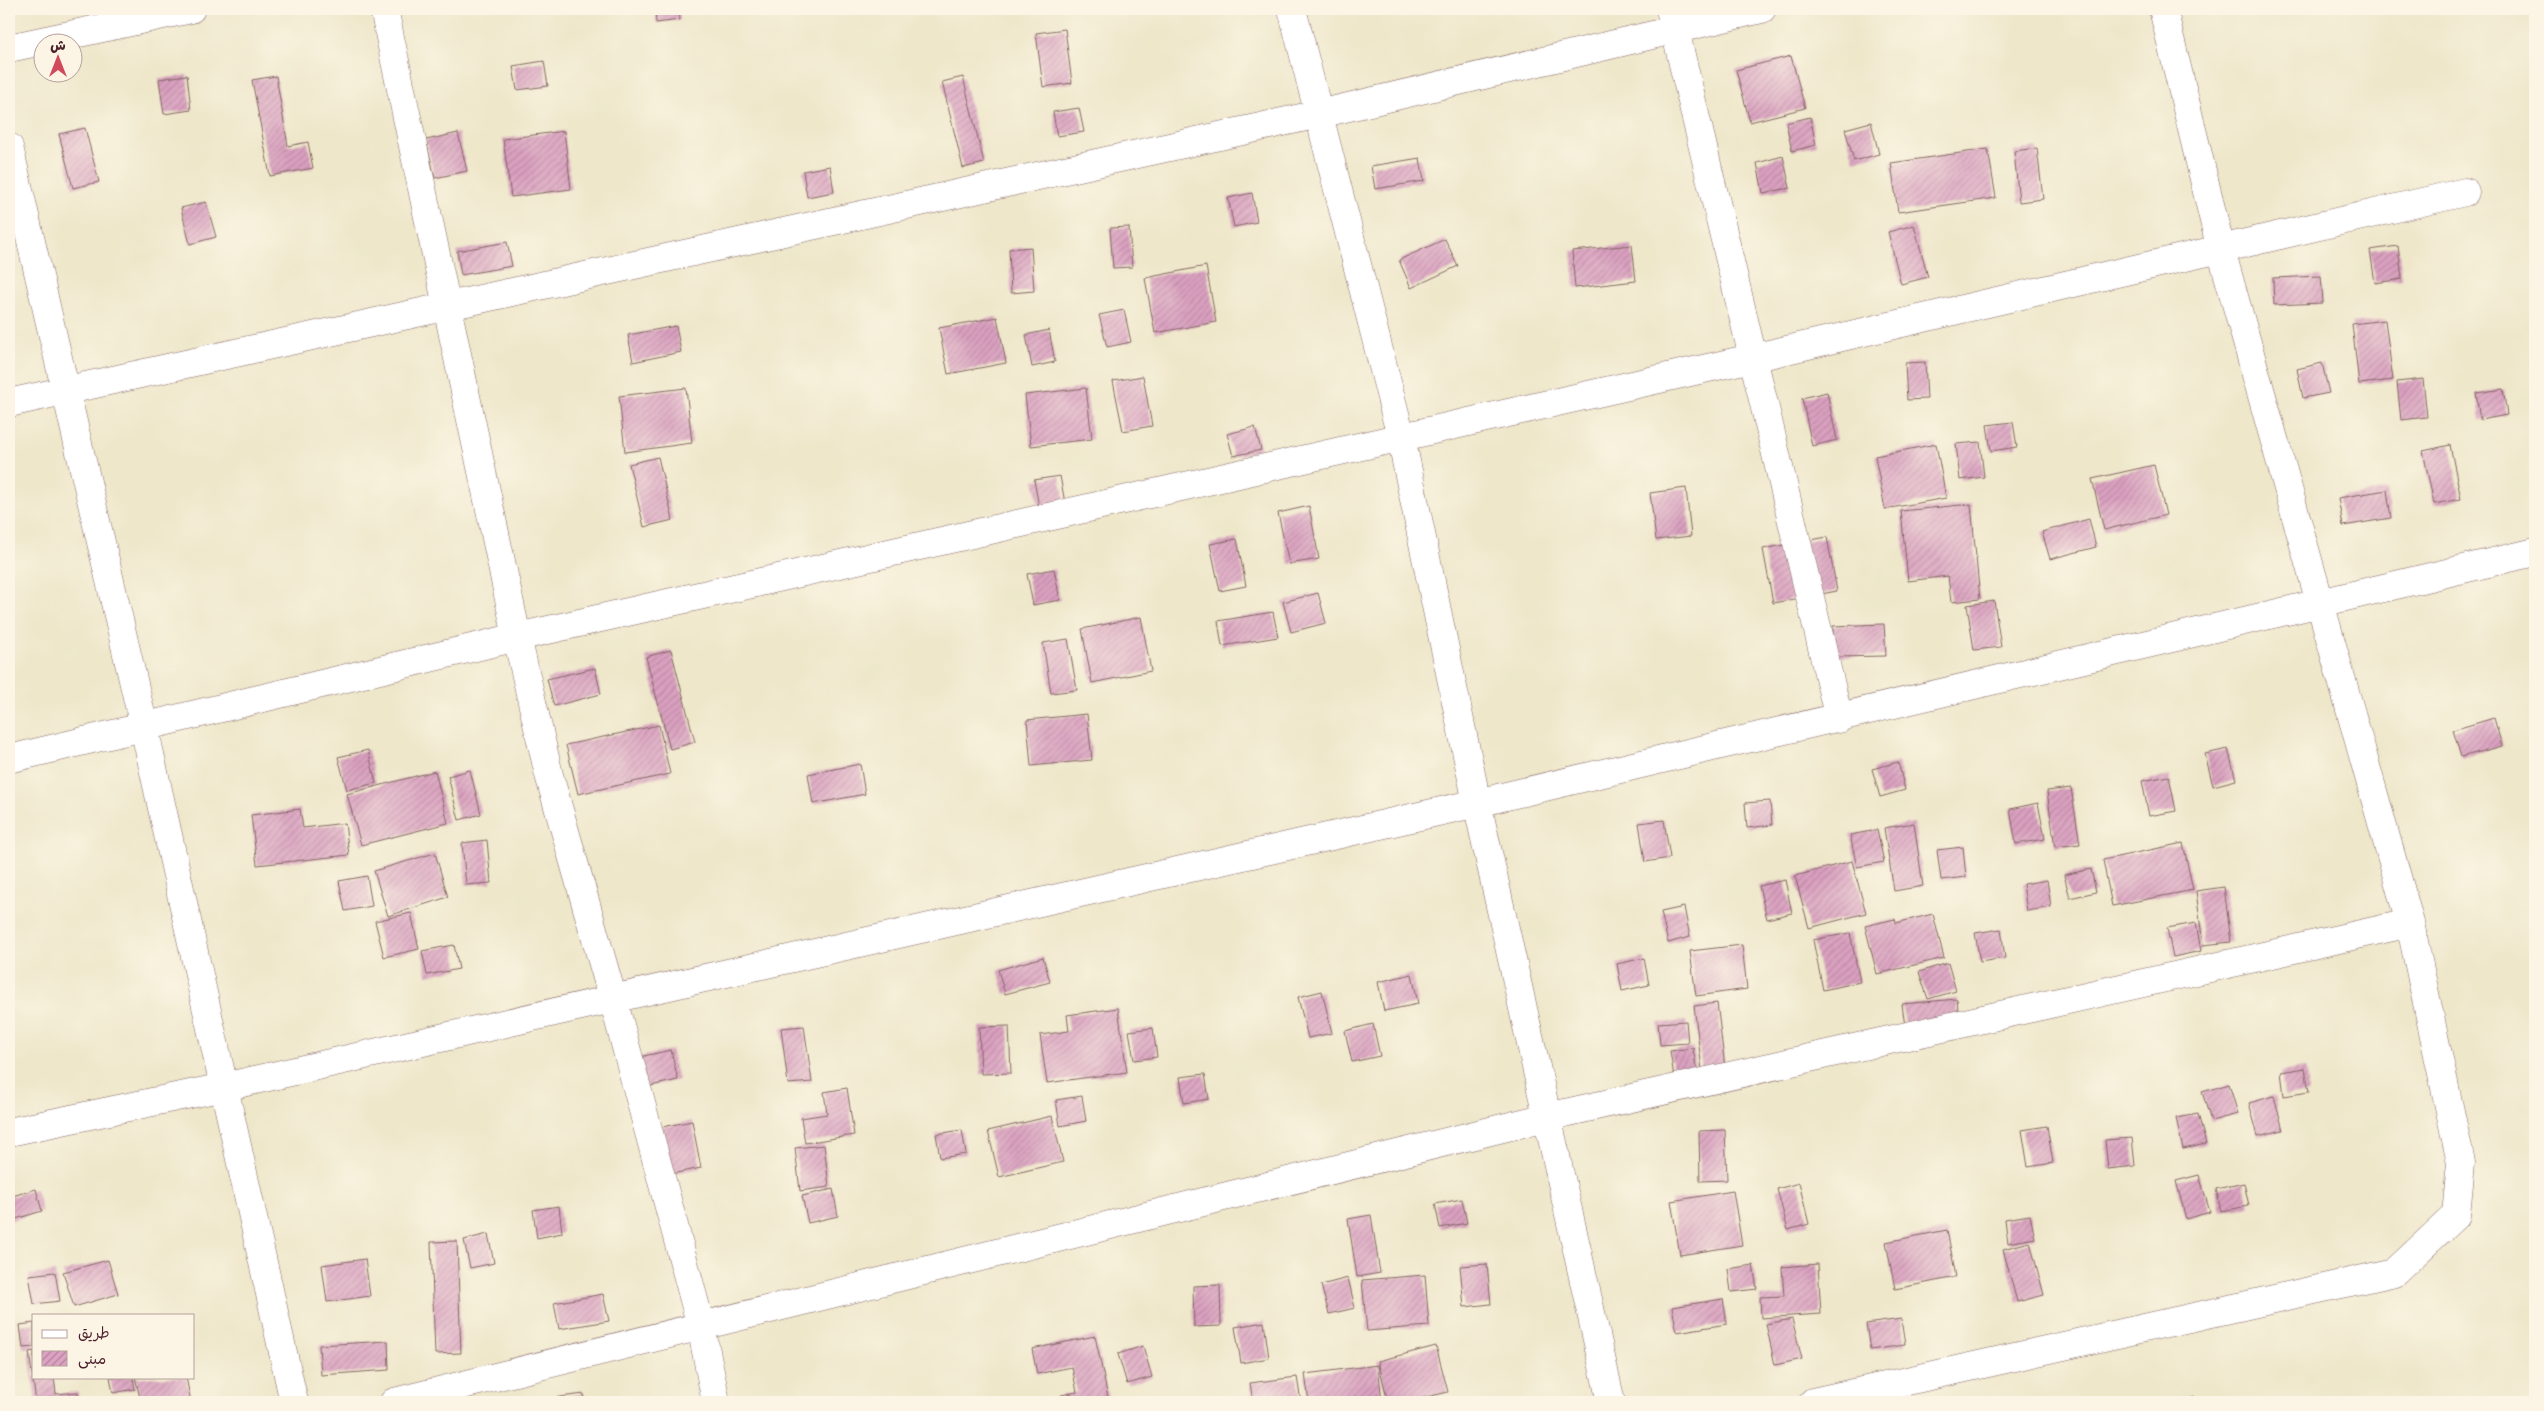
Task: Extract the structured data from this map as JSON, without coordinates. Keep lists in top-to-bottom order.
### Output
{
  "legend": ["طريق", "مبنى"],
  "north": "top"
}
